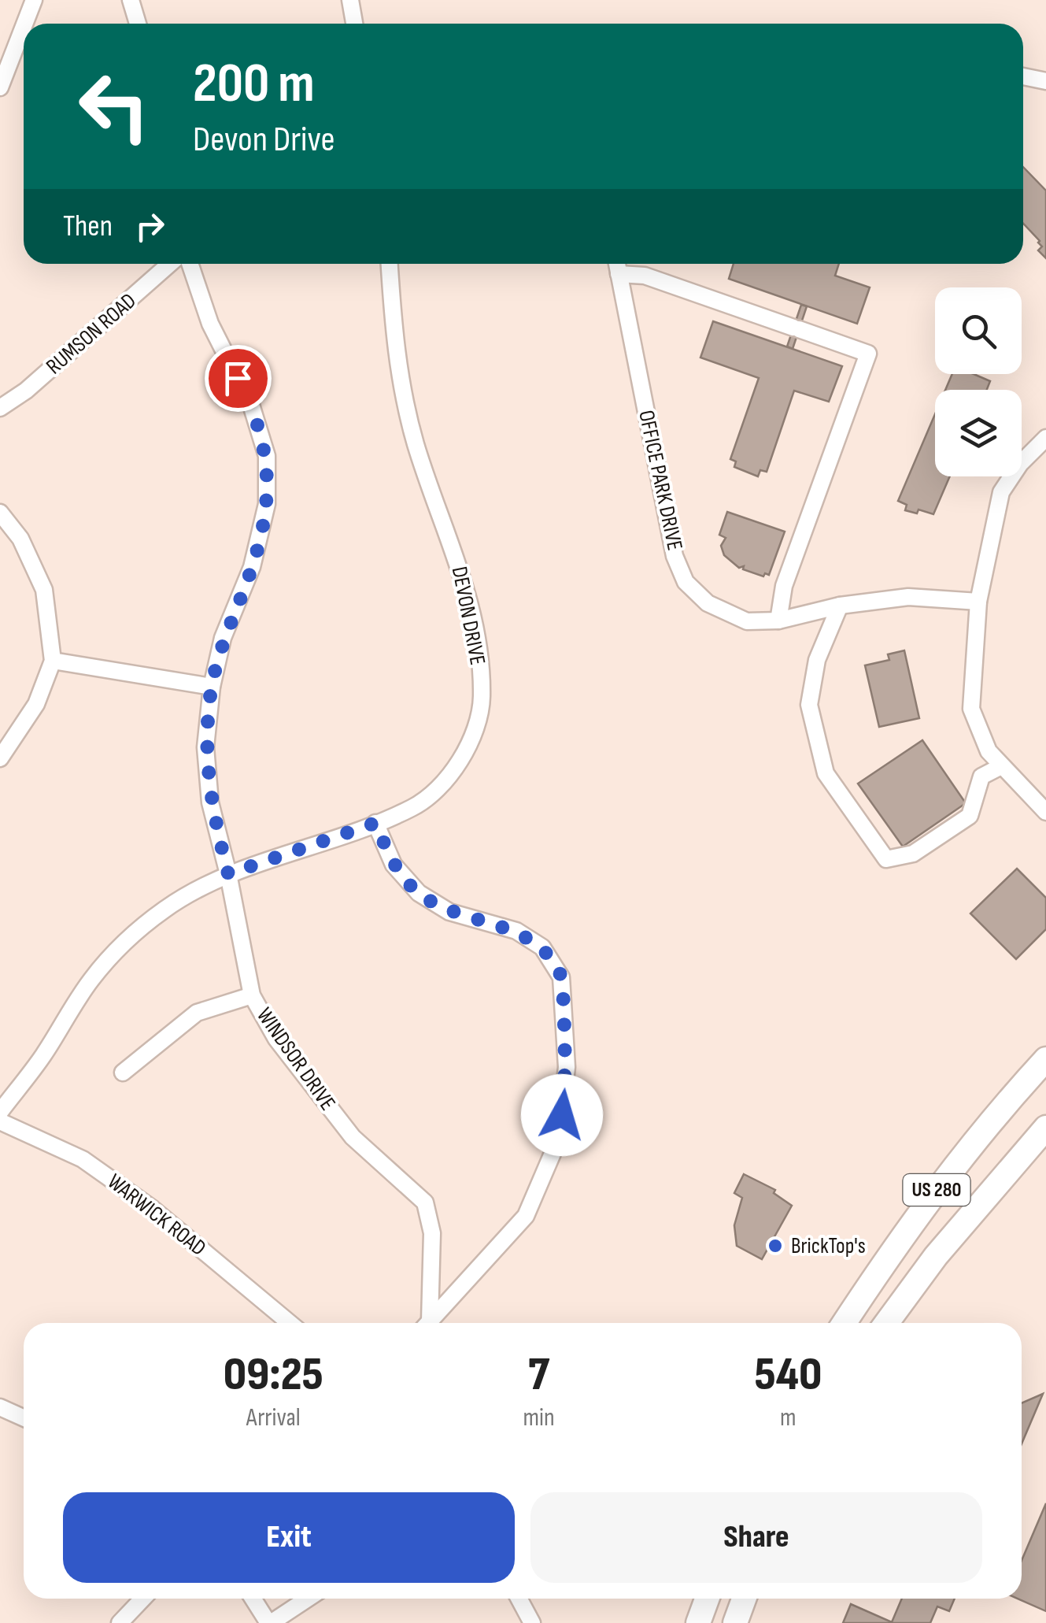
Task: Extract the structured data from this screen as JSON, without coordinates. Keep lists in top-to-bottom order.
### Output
{
  "streets": {
    "highway": ["US 280"],
    "street": [
      "RUMSON ROAD",
      "OFFICE PARK DRIVE",
      "DEVON DRIVE",
      "WINDSOR DRIVE",
      "WARWICK ROAD"
    ]
  },
  "crossings": [
    ["DEVON DRIVE", "WINDSOR DRIVE"]
  ],
  "places": ["BrickTop's"],
  "page": {
    "turn": ["200 m", "Devon Drive"],
    "then": "Then",
    "eta": [
      "09:25",
      "Arrival",
      "7",
      "min",
      "540",
      "m"
    ],
    "buttons": ["Exit", "Share"]
  }
}
